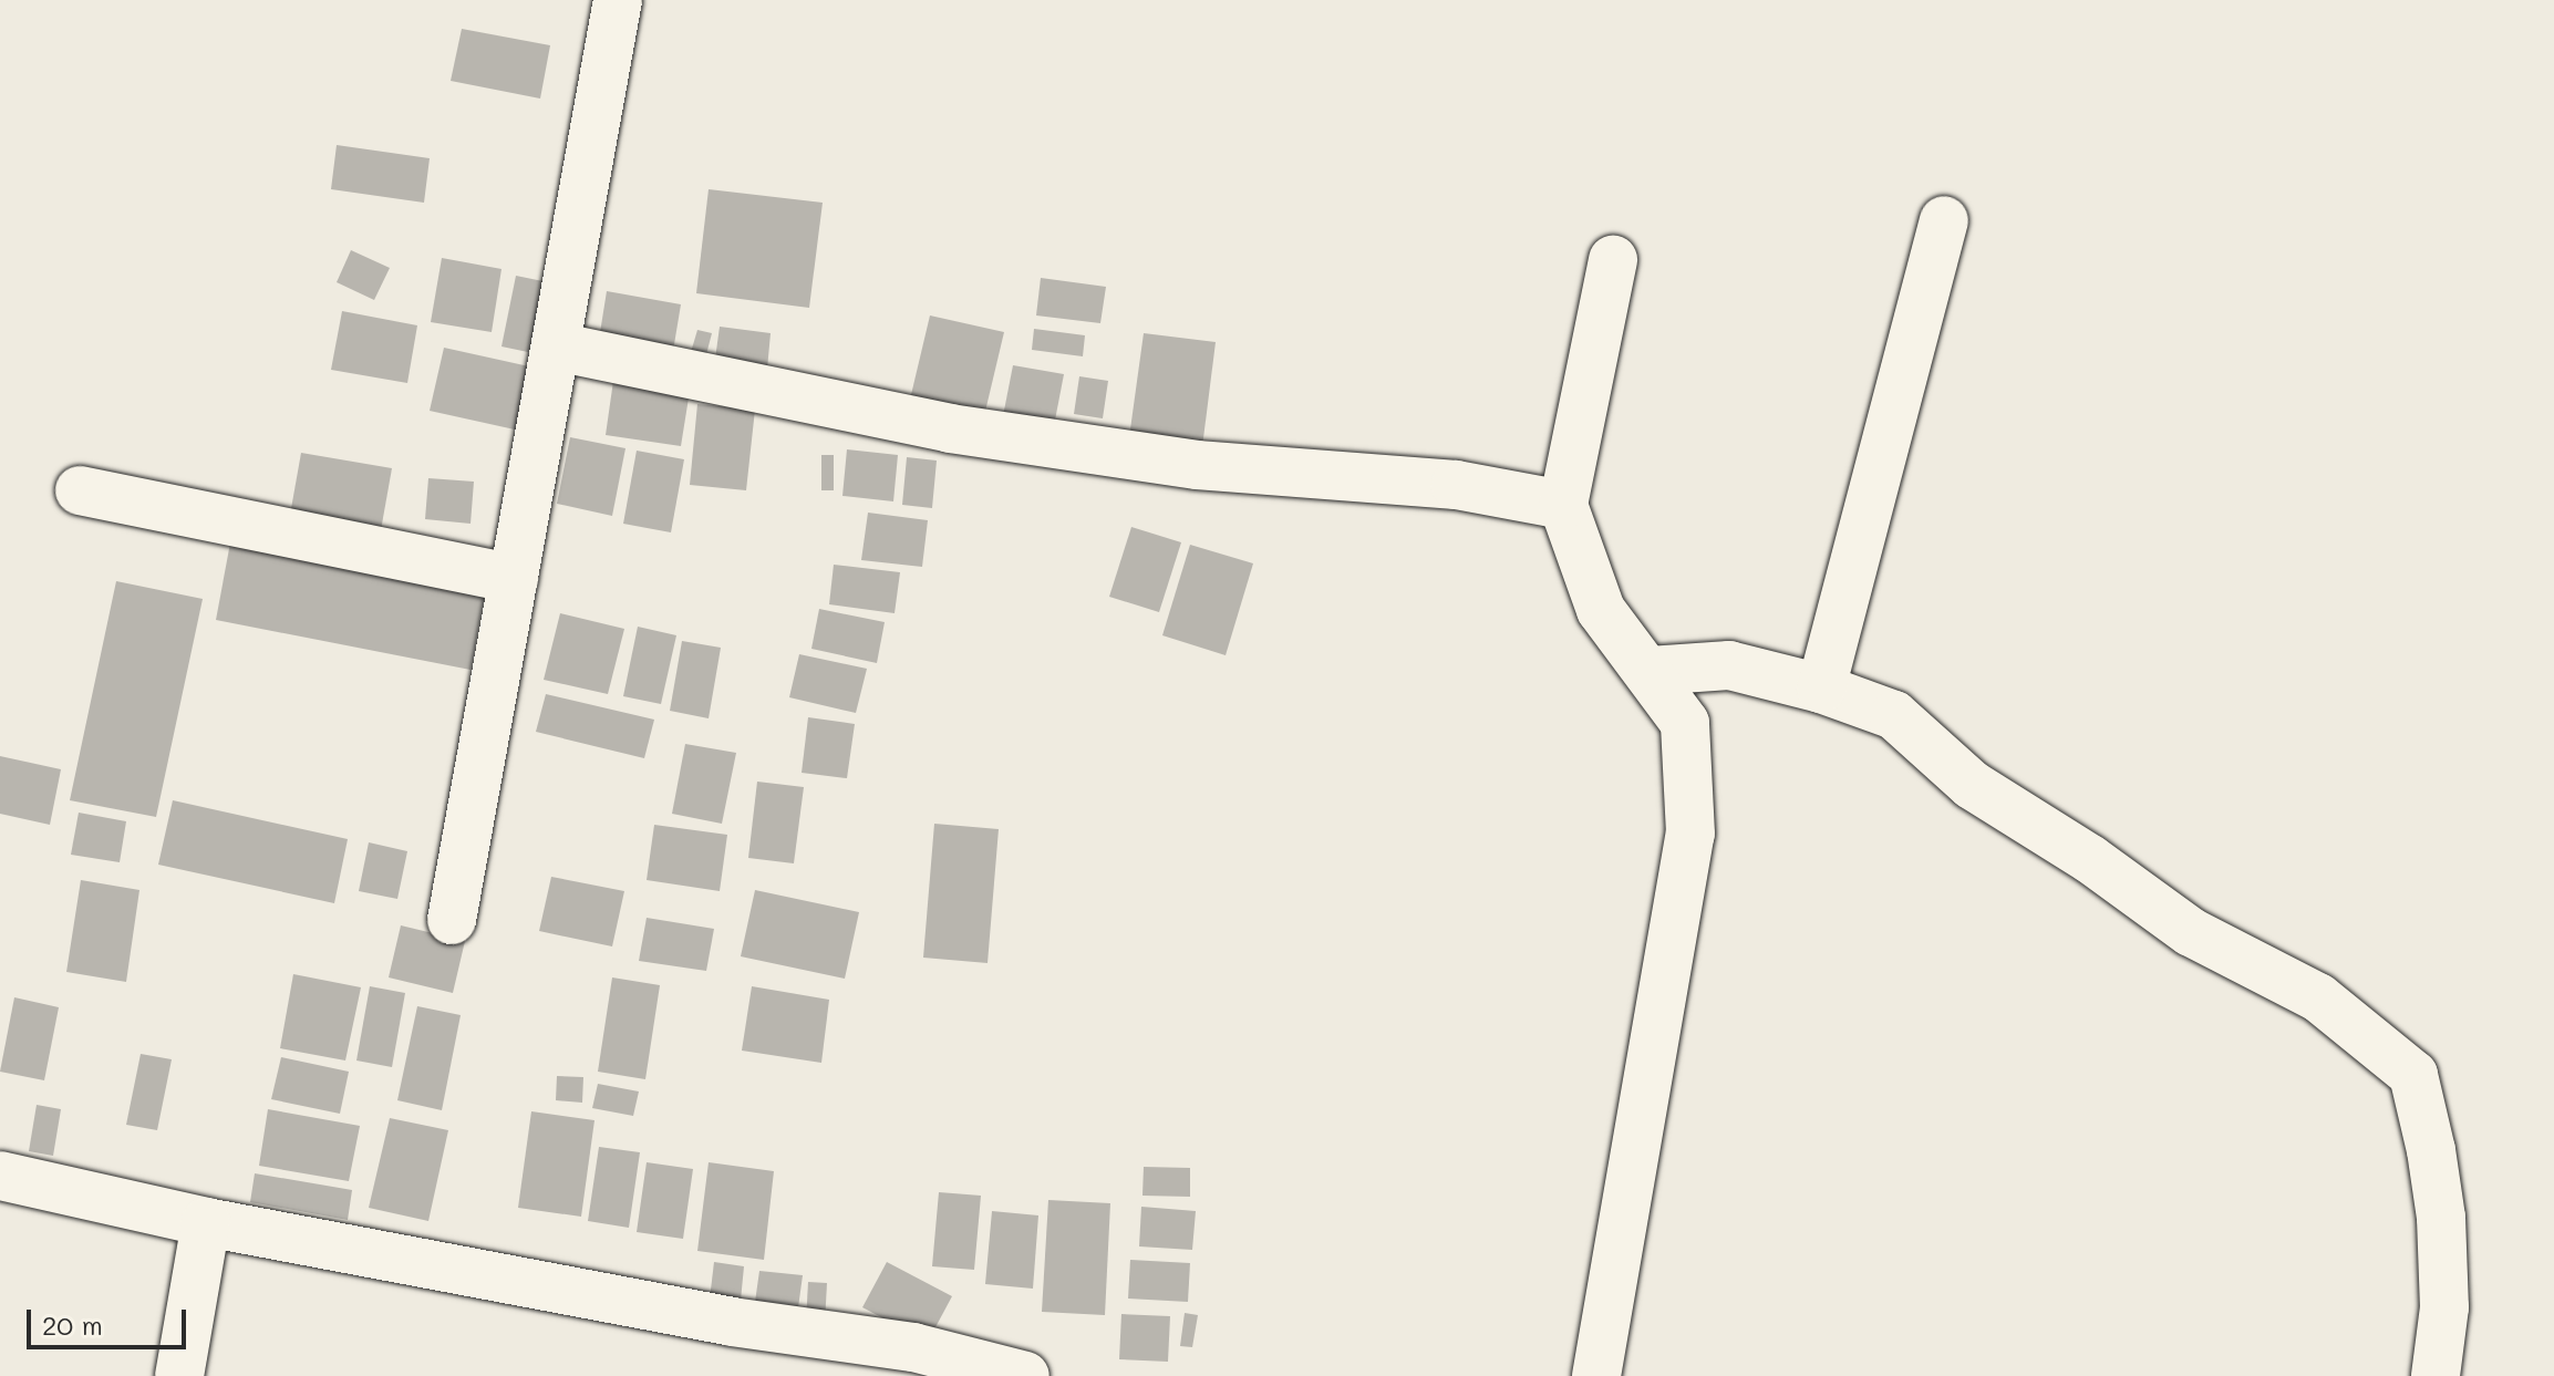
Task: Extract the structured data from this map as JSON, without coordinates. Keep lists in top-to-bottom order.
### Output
{
  "scale_bar": "20 m"
}
